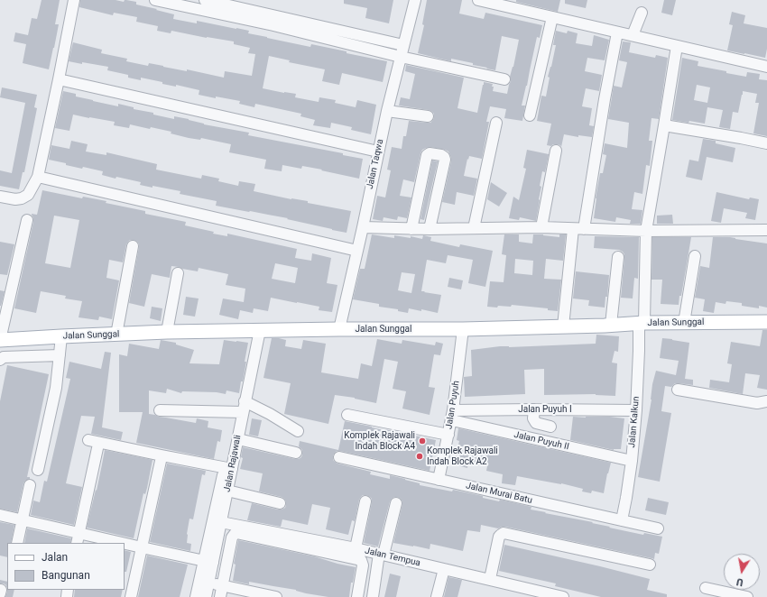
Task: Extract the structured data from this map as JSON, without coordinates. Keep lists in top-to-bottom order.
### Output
{
  "streets": {
    "main road": ["Jalan Sunggal"],
    "street": [
      "Jalan Taqwa",
      "Jalan Puyuh",
      "Jalan Puyuh I",
      "Jalan Kalkun",
      "Jalan Puyuh II",
      "Jalan Rajawali",
      "Jalan Murai Batu",
      "Jalan Tempua"
    ]
  },
  "crossings": [
    ["Jalan Taqwa", "Jalan Sunggal"],
    ["Jalan Sunggal", "Jalan Puyuh"],
    ["Jalan Sunggal", "Jalan Kalkun"],
    ["Jalan Sunggal", "Jalan Rajawali"],
    ["Jalan Puyuh", "Jalan Puyuh I"],
    ["Jalan Puyuh", "Jalan Puyuh II"],
    ["Jalan Puyuh", "Jalan Murai Batu"],
    ["Jalan Puyuh I", "Jalan Kalkun"],
    ["Jalan Puyuh I", "Jalan Puyuh II"],
    ["Jalan Kalkun", "Jalan Puyuh II"],
    ["Jalan Kalkun", "Jalan Murai Batu"],
    ["Jalan Rajawali", "Jalan Tempua"]
  ],
  "places": ["Komplek Rajawali Indah Block A4", "Komplek Rajawali Indah Block A2"],
  "legend": ["Jalan", "Bangunan"],
  "north": "bottom"
}
